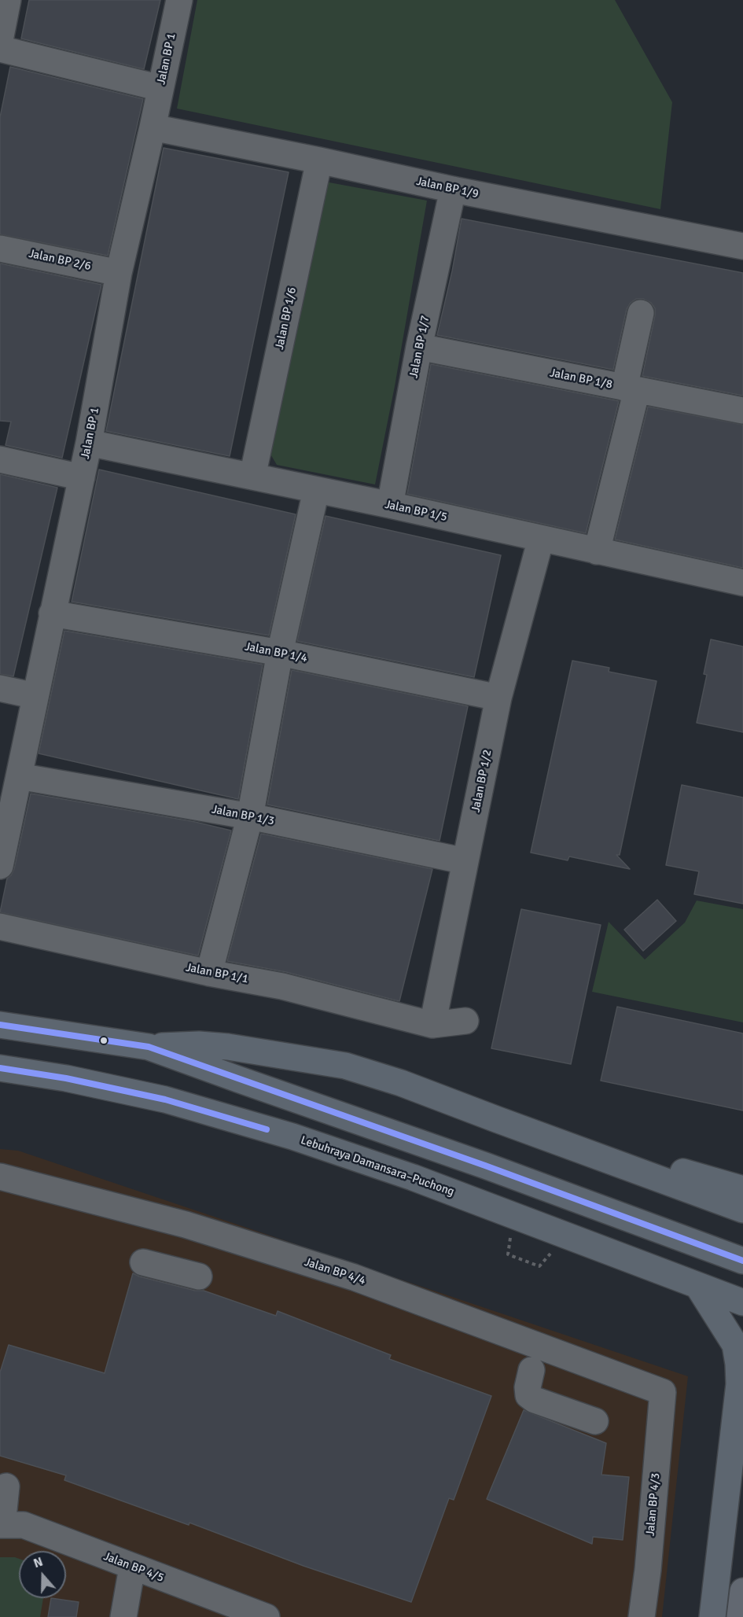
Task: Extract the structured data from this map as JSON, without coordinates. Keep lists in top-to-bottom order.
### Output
{
  "streets": {
    "highway": ["Lebuhraya Damansara–Puchong"],
    "street": [
      "Jalan BP 1",
      "Jalan BP 1/9",
      "Jalan BP 2/6",
      "Jalan BP 1/6",
      "Jalan BP 1/7",
      "Jalan BP 1/8",
      "Jalan BP 1/5",
      "Jalan BP 1/4",
      "Jalan BP 1/2",
      "Jalan BP 1/3",
      "Jalan BP 1/1",
      "Jalan BP 4/4",
      "Jalan BP 4/3",
      "Jalan BP 4/5"
    ]
  },
  "crossings": [
    ["Jalan BP 1", "Jalan BP 1/9"],
    ["Jalan BP 1", "Jalan BP 2/6"],
    ["Jalan BP 1", "Jalan BP 1/5"],
    ["Jalan BP 1", "Jalan BP 1/4"],
    ["Jalan BP 1", "Jalan BP 1/3"],
    ["Jalan BP 1/9", "Jalan BP 1/6"],
    ["Jalan BP 1/9", "Jalan BP 1/7"],
    ["Jalan BP 1/6", "Jalan BP 1/5"],
    ["Jalan BP 1/7", "Jalan BP 1/8"],
    ["Jalan BP 1/7", "Jalan BP 1/5"],
    ["Jalan BP 1/5", "Jalan BP 1/2"],
    ["Jalan BP 1/4", "Jalan BP 1/2"],
    ["Jalan BP 1/2", "Jalan BP 1/3"],
    ["Jalan BP 1/2", "Jalan BP 1/1"],
    ["Jalan BP 4/4", "Jalan BP 4/3"]
  ],
  "north": "top"
}
